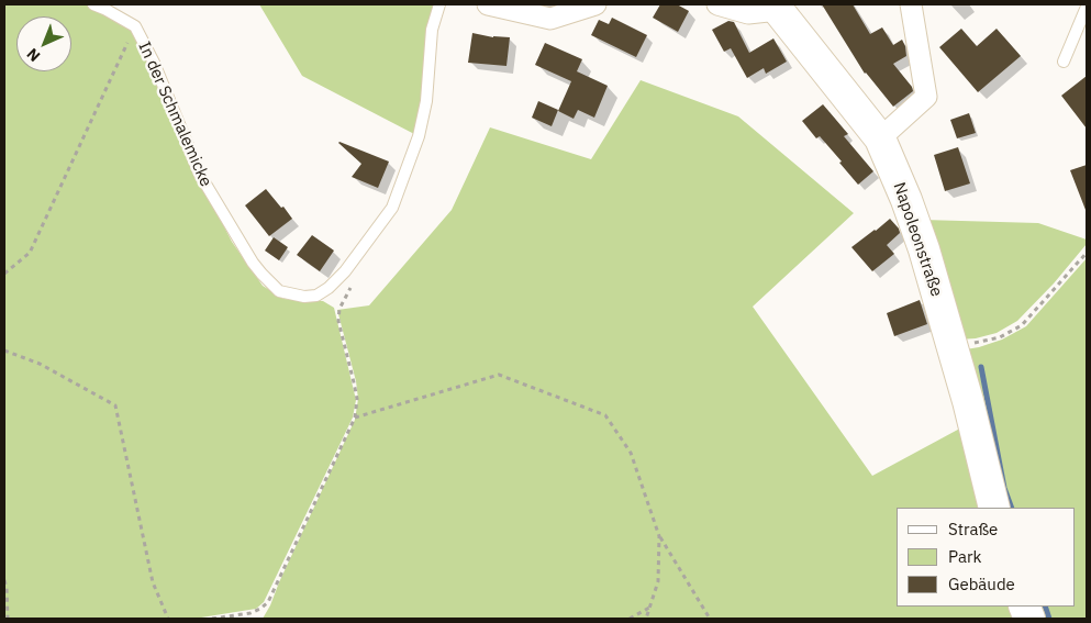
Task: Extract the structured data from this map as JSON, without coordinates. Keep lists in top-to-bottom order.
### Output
{
  "streets": {
    "street": ["Napoleonstraße"],
    "lane": ["In der Schmalemicke"]
  },
  "legend": ["Straße", "Park", "Gebäude"],
  "north": "bottom left"
}
